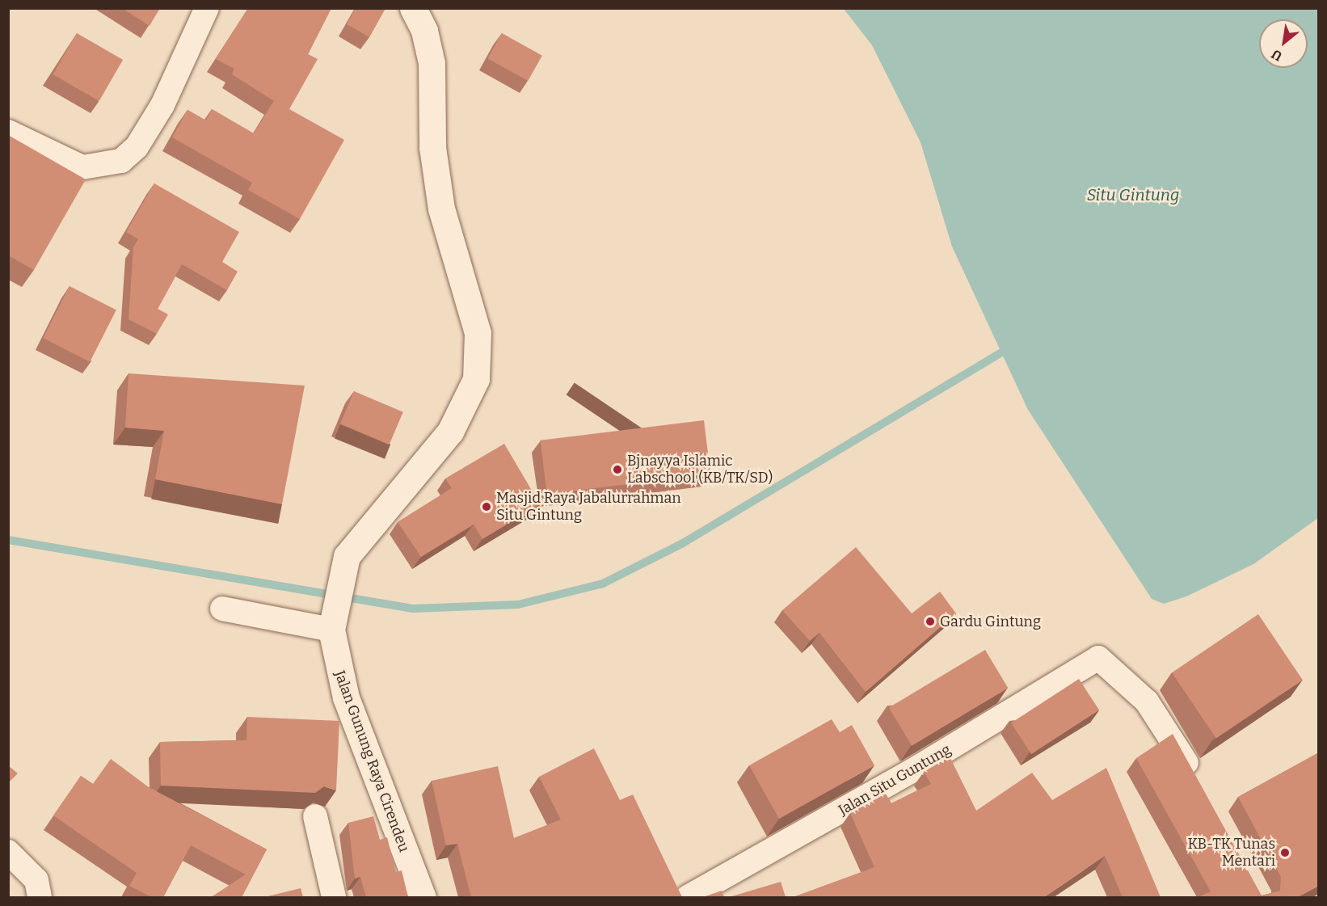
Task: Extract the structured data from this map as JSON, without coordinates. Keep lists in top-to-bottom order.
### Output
{
  "streets": {
    "street": ["Jalan Gunung Raya Cirendeu", "Jalan Situ Guntung"]
  },
  "water": ["Situ Gintung"],
  "places": [
    "Bjnayya Islamic Labschool (KB/TK/SD)",
    "Masjid Raya Jabalurrahman Situ Gintung",
    "Gardu Gintung",
    "KB-TK Tunas Mentari"
  ],
  "north": "bottom left"
}
